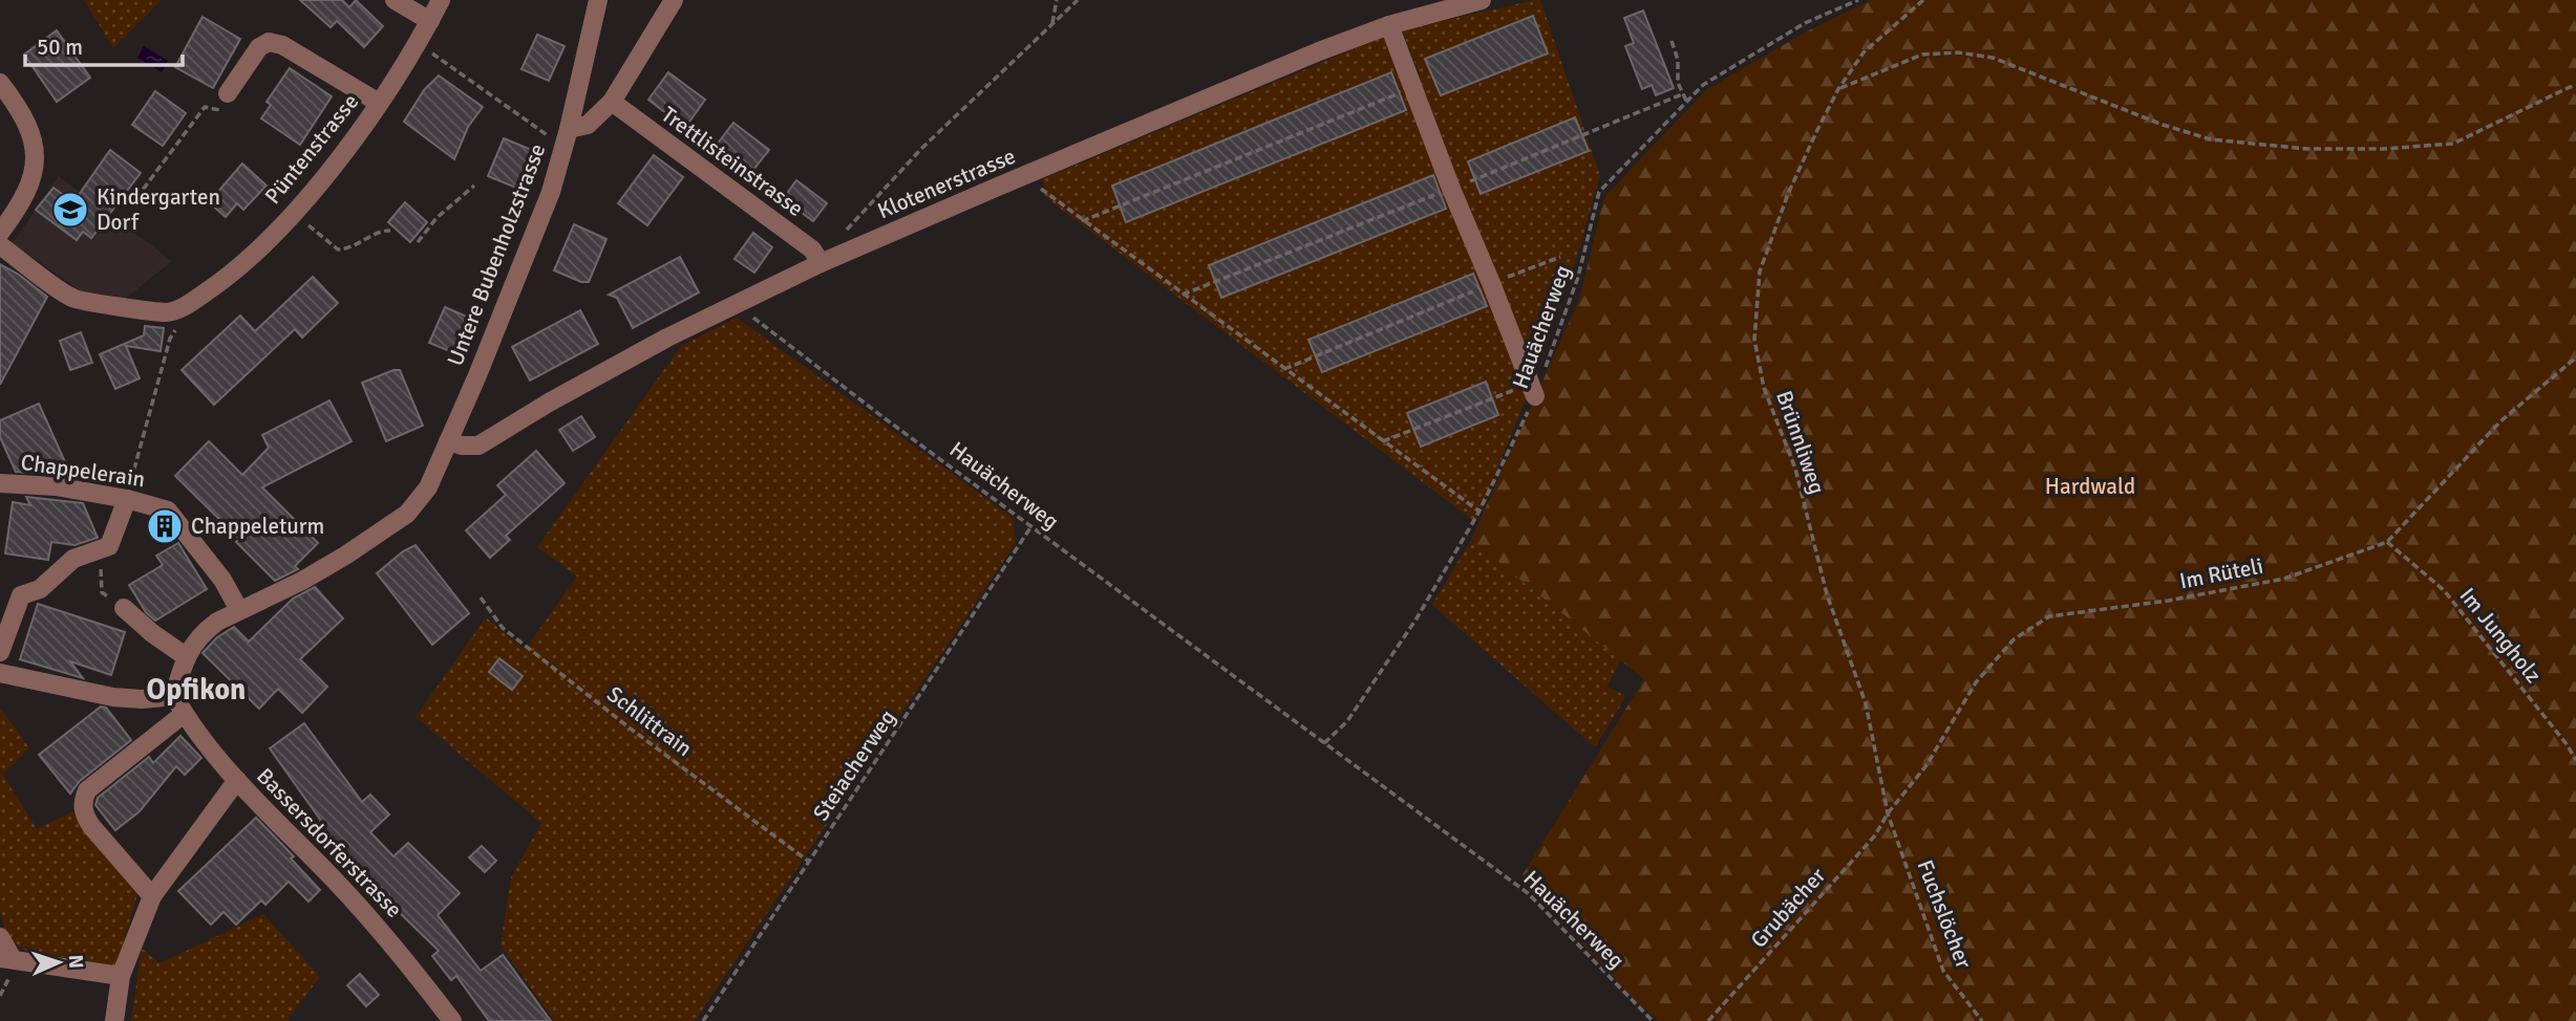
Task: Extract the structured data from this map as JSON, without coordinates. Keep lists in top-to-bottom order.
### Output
{
  "streets": {
    "street": [
      "Püntenstrasse",
      "Trettlisteinstrasse",
      "Klotenerstrasse",
      "Untere Bubenholzstrasse",
      "Chappelerain",
      "Bassersdorferstrasse"
    ],
    "path": [
      "Hauächerweg",
      "Brünnliweg",
      "Im Rüteli",
      "Im Jungholz",
      "Schlittrain",
      "Steiacherweg",
      "Grubächer",
      "Fuchslöcher"
    ]
  },
  "crossings": [
    ["Trettlisteinstrasse", "Klotenerstrasse"],
    ["Klotenerstrasse", "Untere Bubenholzstrasse"],
    ["Klotenerstrasse", "Hauächerweg"],
    ["Untere Bubenholzstrasse", "Chappelerain"],
    ["Hauächerweg", "Steiacherweg"],
    ["Brünnliweg", "Im Rüteli"],
    ["Brünnliweg", "Grubächer"],
    ["Brünnliweg", "Fuchslöcher"],
    ["Im Rüteli", "Im Jungholz"],
    ["Im Rüteli", "Grubächer"],
    ["Im Rüteli", "Fuchslöcher"],
    ["Schlittrain", "Steiacherweg"],
    ["Grubächer", "Fuchslöcher"]
  ],
  "districts": ["Opfikon"],
  "parks": ["Hardwald"],
  "places": {
    "school or university": ["Kindergarten Dorf"],
    "building": ["Chappeleturm"]
  },
  "scale_bar": "50 m",
  "north": "right"
}
